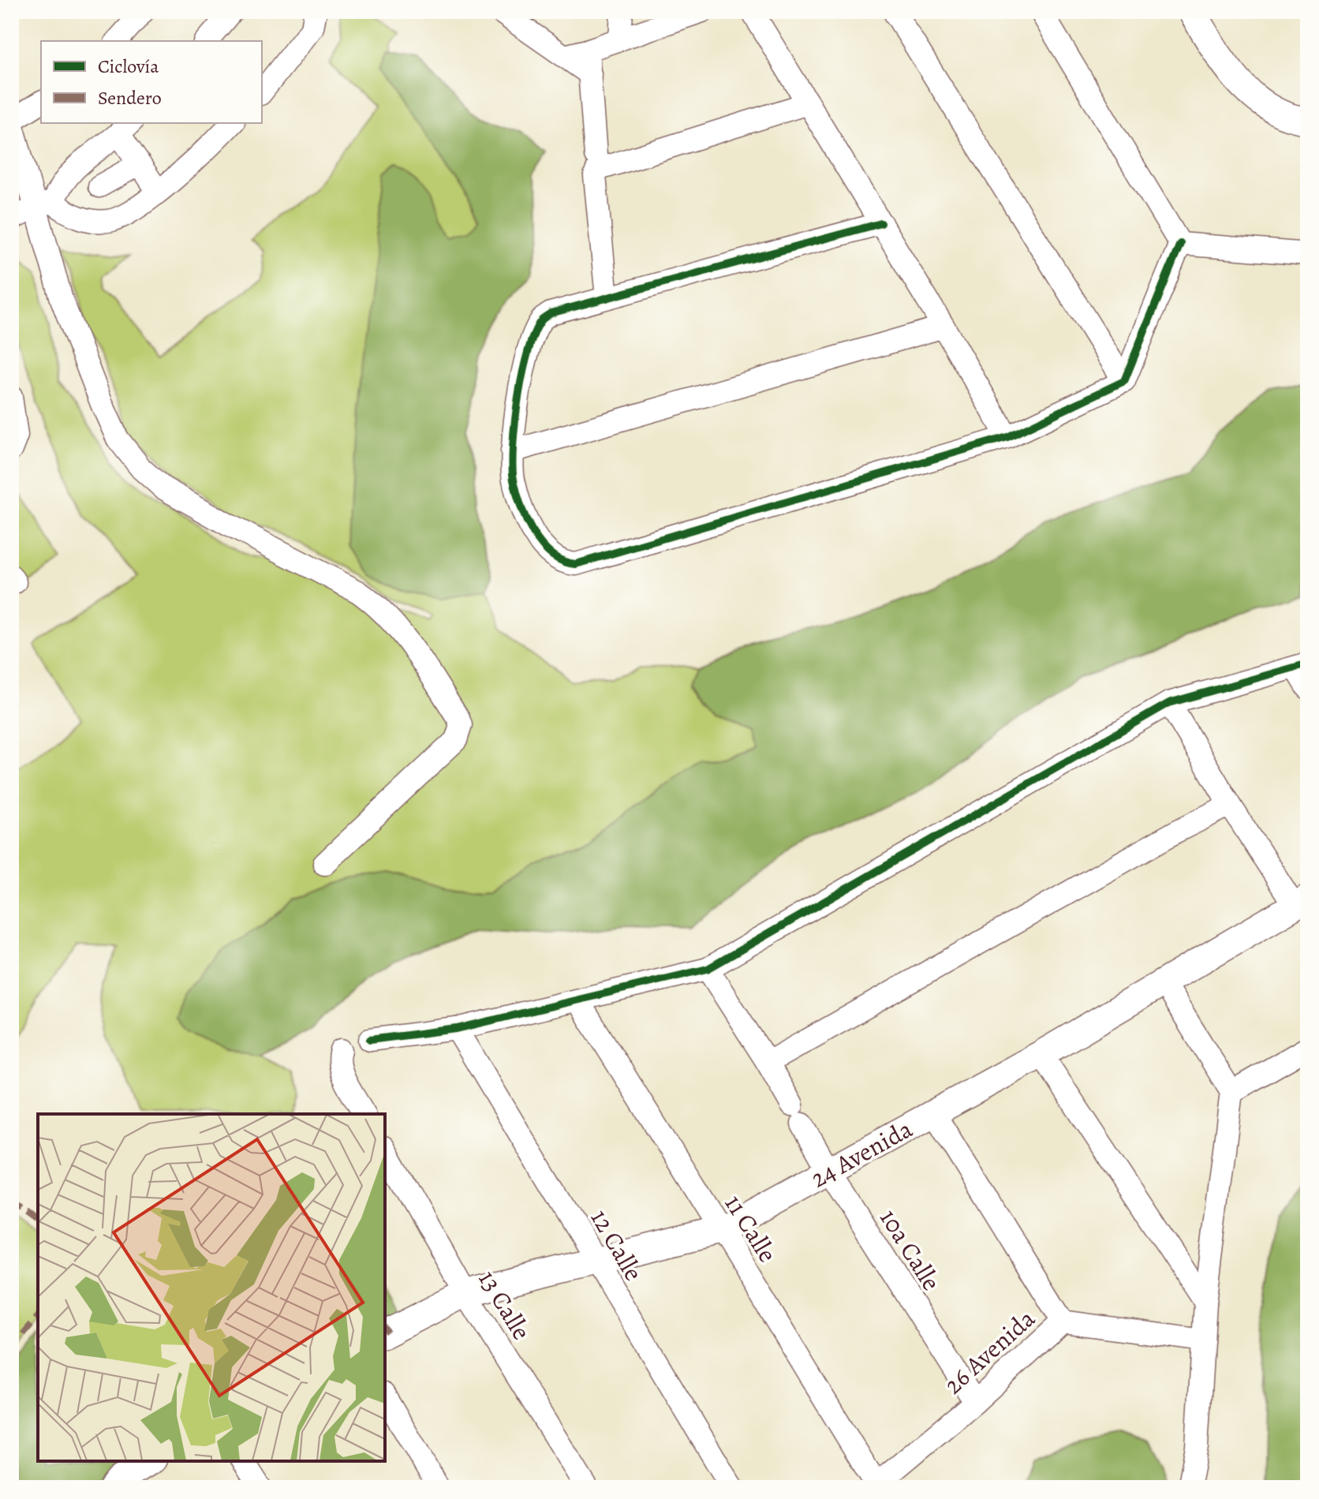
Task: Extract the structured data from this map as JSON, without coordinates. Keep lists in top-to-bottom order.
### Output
{
  "streets": {
    "main road": ["24 Avenida"],
    "street": [
      "11 Calle",
      "12 Calle",
      "10a Calle",
      "13 Calle",
      "26 Avenida"
    ]
  },
  "crossings": [
    ["24 Avenida", "11 Calle"],
    ["24 Avenida", "12 Calle"],
    ["24 Avenida", "10a Calle"],
    ["24 Avenida", "13 Calle"],
    ["11 Calle", "26 Avenida"],
    ["10a Calle", "26 Avenida"]
  ],
  "legend": ["Ciclovía", "Sendero"]
}
